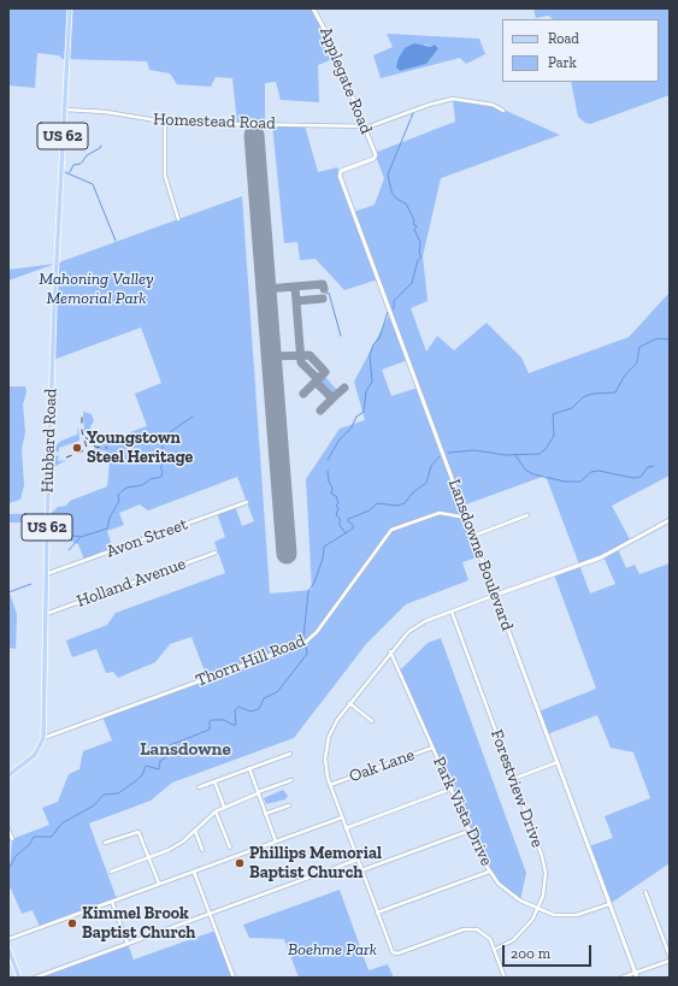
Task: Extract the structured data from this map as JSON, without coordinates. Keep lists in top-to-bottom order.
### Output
{
  "streets": {
    "main road": ["US 62", "Hubbard Road"],
    "street": [
      "Applegate Road",
      "Homestead Road",
      "Avon Street",
      "Lansdowne Boulevard",
      "Holland Avenue",
      "Thorn Hill Road",
      "Oak Lane",
      "Forestview Drive",
      "Park Vista Drive"
    ]
  },
  "crossings": [
    ["Applegate Road", "Homestead Road"],
    ["Applegate Road", "Lansdowne Boulevard"],
    ["Homestead Road", "US 62"],
    ["Homestead Road", "Hubbard Road"],
    ["US 62", "Hubbard Road"],
    ["Hubbard Road", "Avon Street"],
    ["Hubbard Road", "Holland Avenue"],
    ["Hubbard Road", "Thorn Hill Road"],
    ["Lansdowne Boulevard", "Thorn Hill Road"],
    ["Lansdowne Boulevard", "Park Vista Drive"],
    ["Oak Lane", "Park Vista Drive"],
    ["Forestview Drive", "Park Vista Drive"]
  ],
  "districts": ["Lansdowne"],
  "parks": ["Mahoning Valley Memorial Park", "Boehme Park"],
  "places": ["Youngstown Steel Heritage", "Phillips Memorial Baptist Church", "Kimmel Brook Baptist Church"],
  "legend": ["Road", "Park"],
  "scale_bar": "200 m"
}
